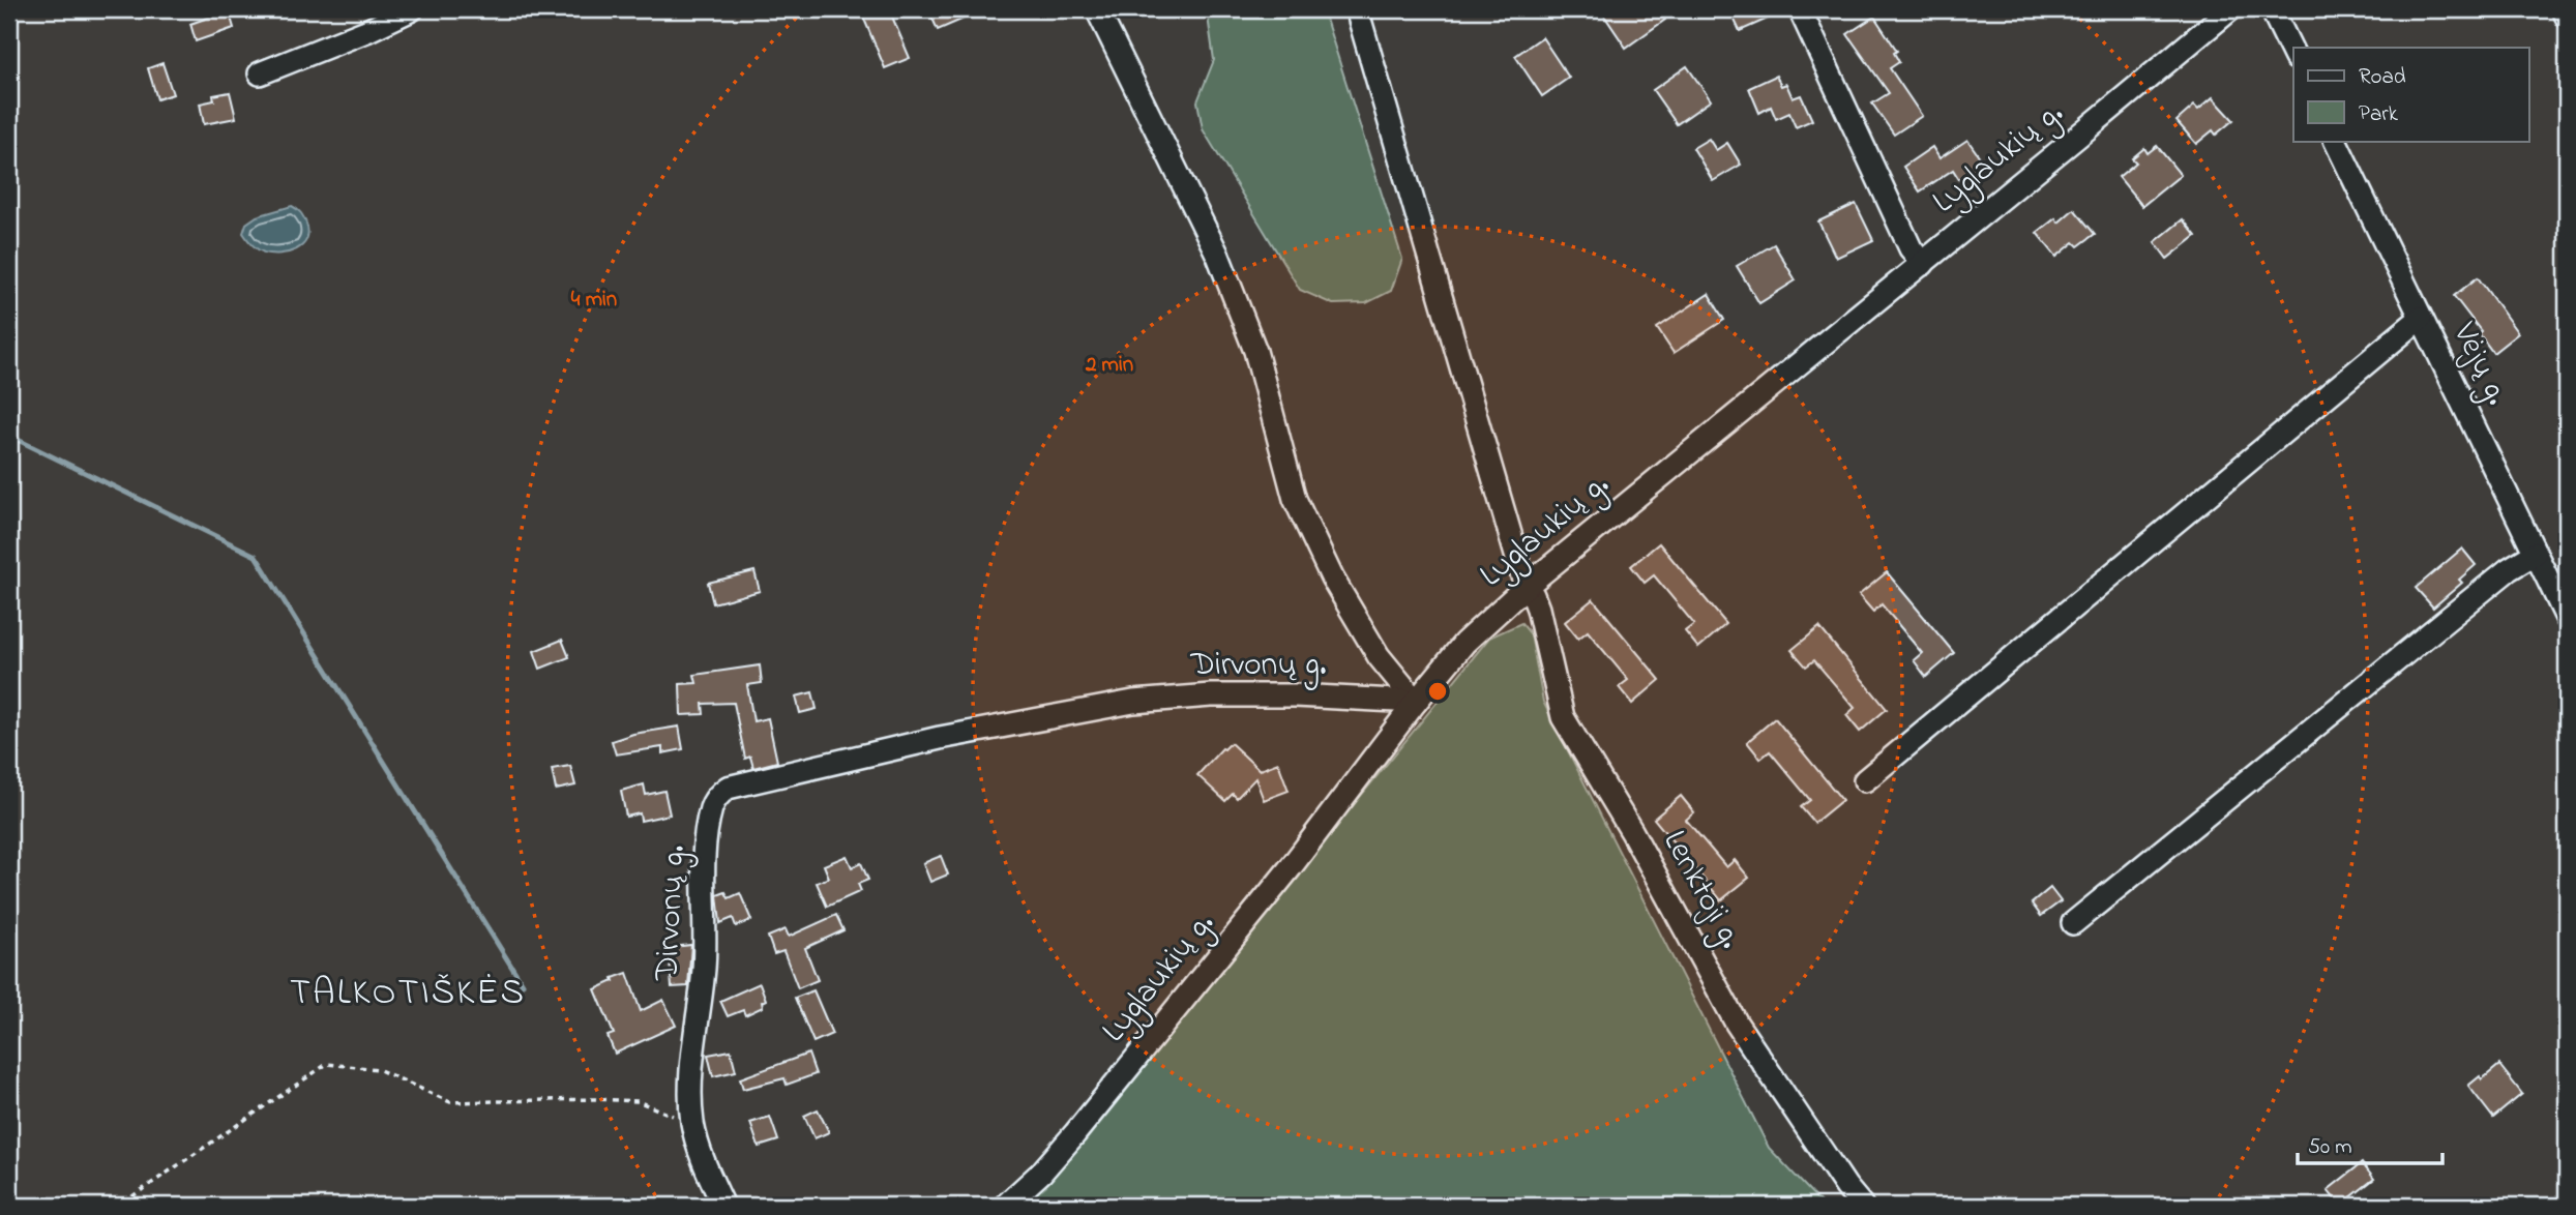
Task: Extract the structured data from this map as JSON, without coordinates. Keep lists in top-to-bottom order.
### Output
{
  "streets": {
    "street": [
      "Lyglaukių g.",
      "Vėjų g.",
      "Dirvonų g.",
      "Lenktoji g."
    ]
  },
  "crossings": [
    ["Lyglaukių g.", "Dirvonų g."],
    ["Lyglaukių g.", "Lenktoji g."]
  ],
  "districts": ["TALKOTIŠKĖS"],
  "legend": ["Road", "Park"],
  "scale_bar": "50 m",
  "rings": ["4 min", "2 min"]
}
